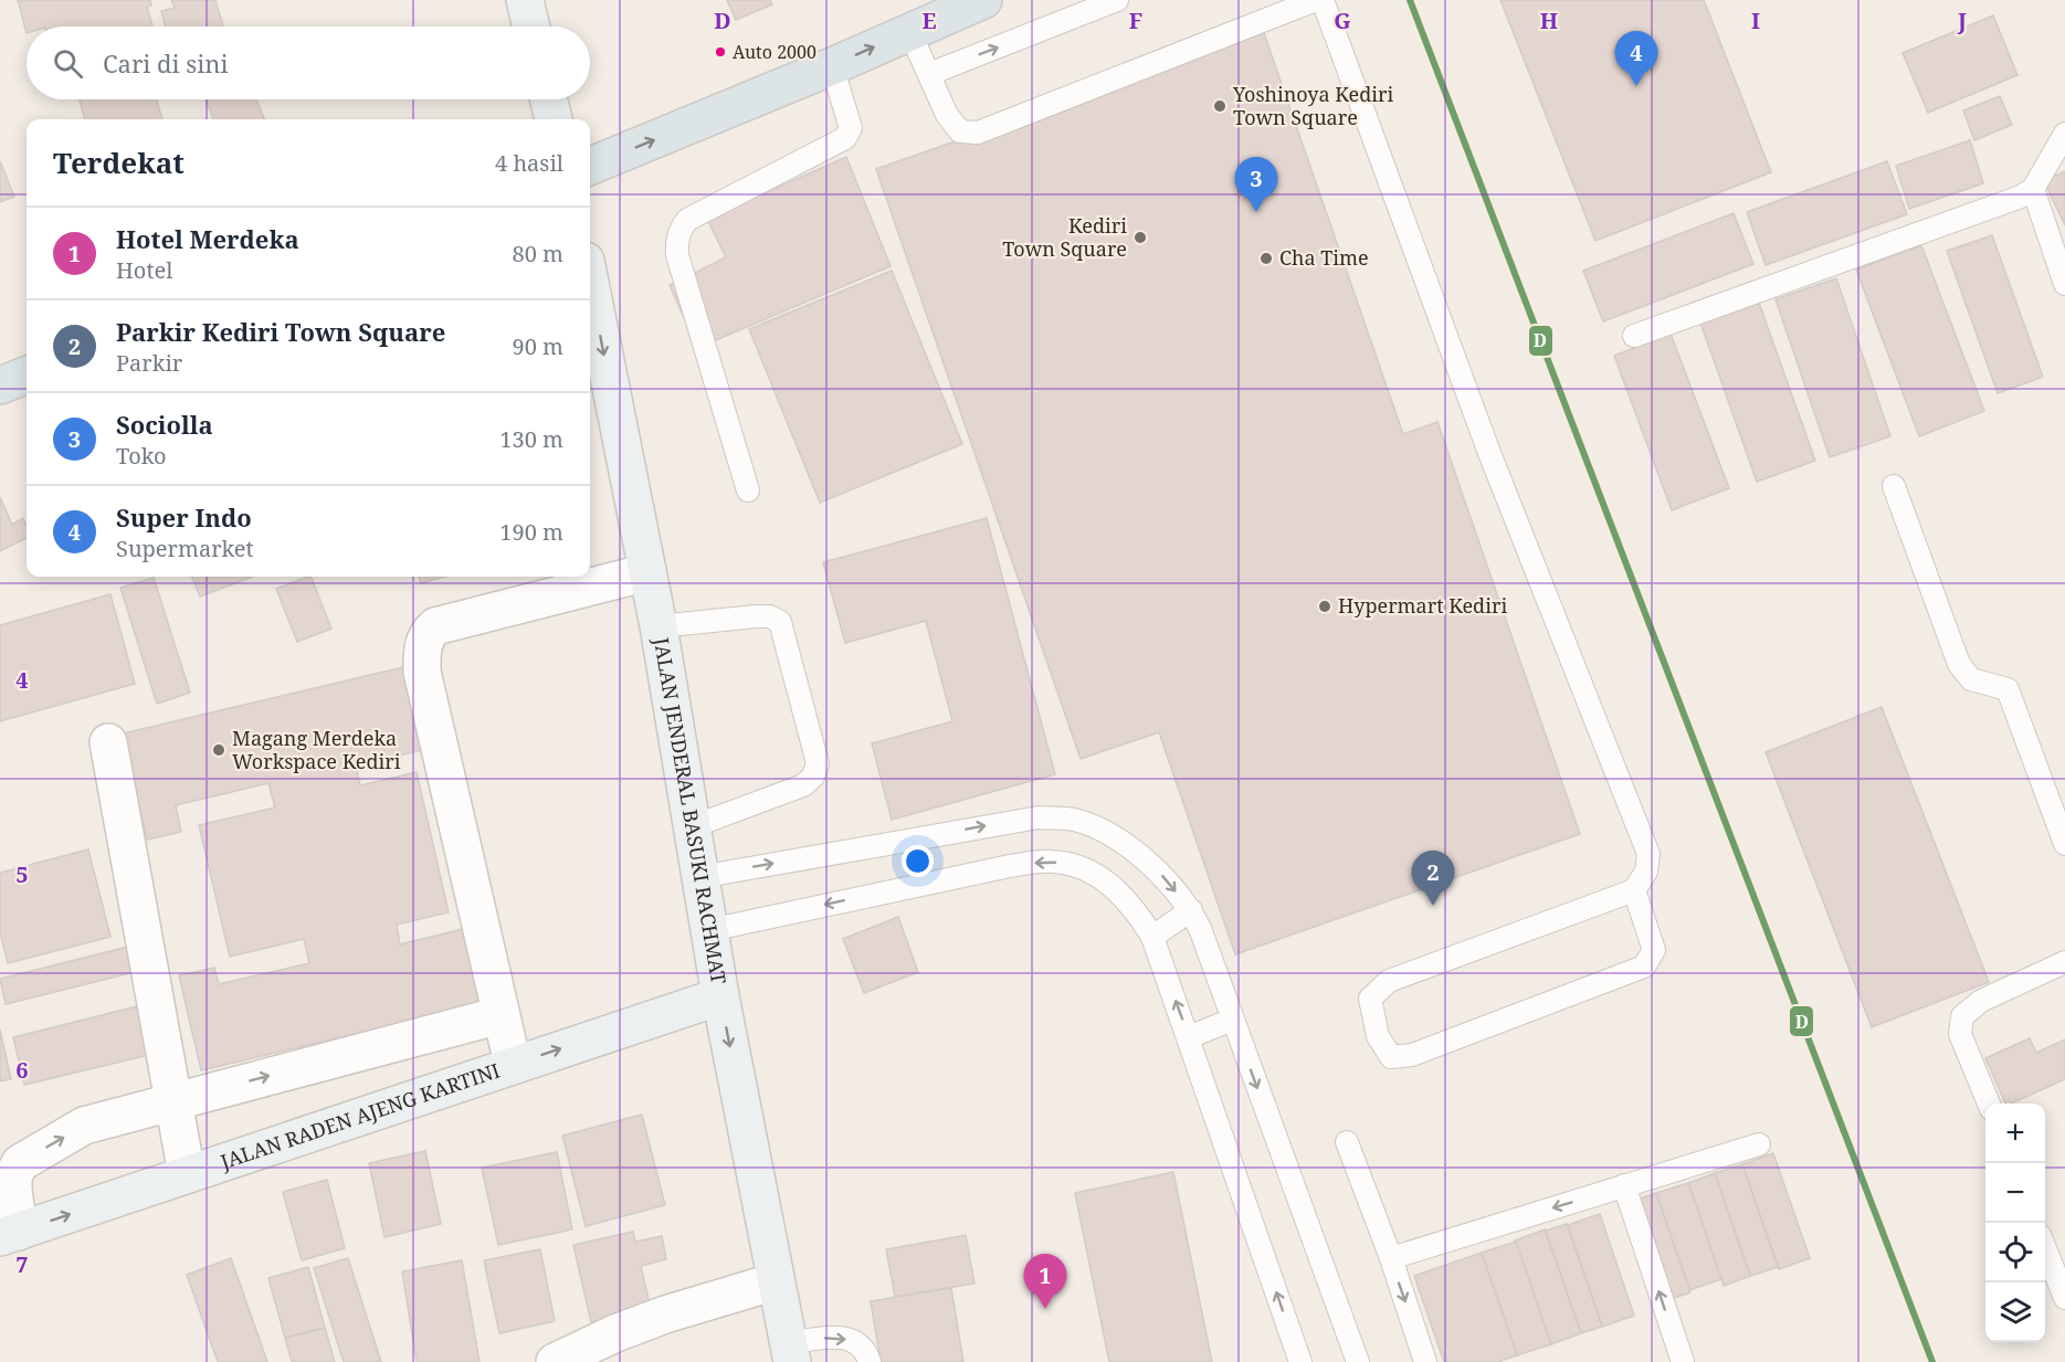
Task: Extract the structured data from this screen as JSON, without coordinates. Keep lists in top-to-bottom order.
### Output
{
  "streets": {
    "main road": ["JALAN JENDERAL BASUKI RACHMAT", "JALAN RADEN AJENG KARTINI"]
  },
  "crossings": [
    ["JALAN JENDERAL BASUKI RACHMAT", "JALAN RADEN AJENG KARTINI"]
  ],
  "one_way": ["JALAN JENDERAL BASUKI RACHMAT", "JALAN RADEN AJENG KARTINI"],
  "places": [
    "Auto 2000",
    "Yoshinoya Kediri Town Square",
    "Kediri Town Square",
    "Cha Time",
    "Hypermart Kediri",
    "Magang Merdeka Workspace Kediri"
  ],
  "lines": ["transit line D"],
  "page": {
    "search": "Cari di sini",
    "pins": [
      "4",
      "3",
      "2",
      "1"
    ],
    "heading": ["Terdekat", "4 hasil"],
    "list": [
      {
        "mark": "1",
        "name": "Hotel Merdeka",
        "note": "Hotel",
        "value": "80 m"
      },
      {
        "mark": "2",
        "name": "Parkir Kediri Town Square",
        "note": "Parkir",
        "value": "90 m"
      },
      {
        "mark": "3",
        "name": "Sociolla",
        "note": "Toko",
        "value": "130 m"
      },
      {
        "mark": "4",
        "name": "Super Indo",
        "note": "Supermarket",
        "value": "190 m"
      }
    ],
    "map_buttons": ["+", "−"]
  },
  "grid": {
    "columns": [
      "D",
      "E",
      "F",
      "G",
      "H",
      "I",
      "J"
    ],
    "rows": [
      "4",
      "5",
      "6",
      "7"
    ]
  }
}
